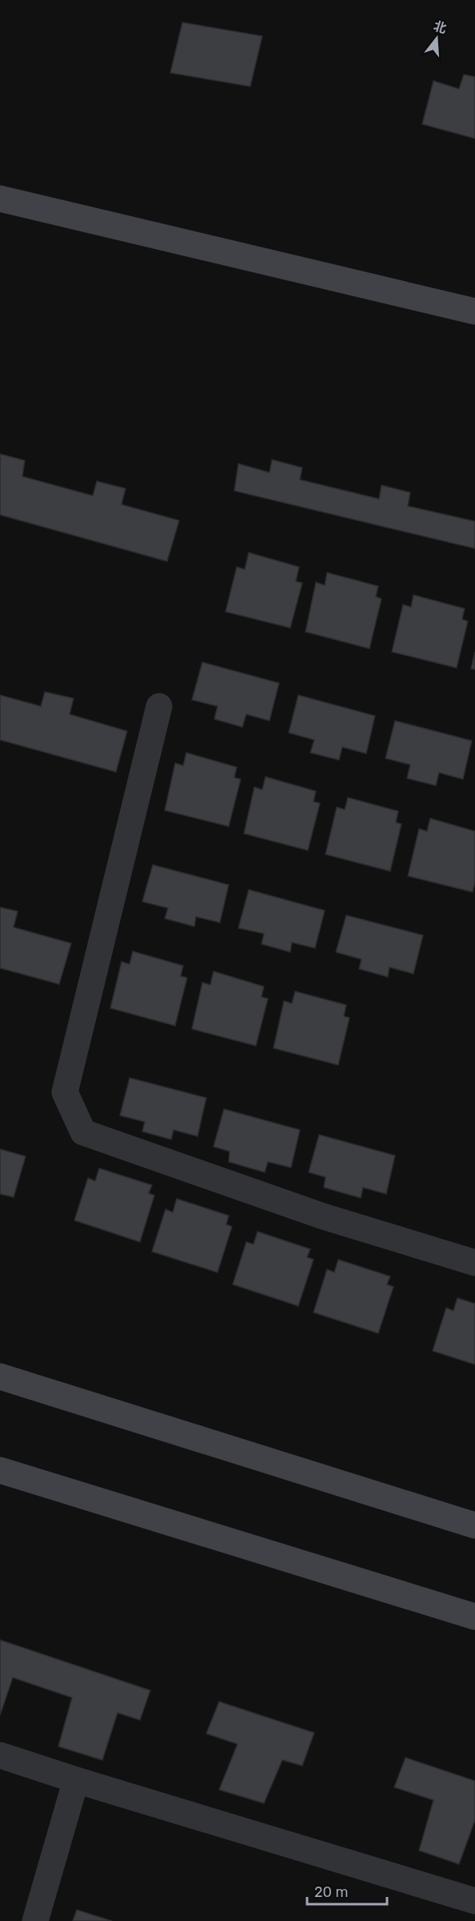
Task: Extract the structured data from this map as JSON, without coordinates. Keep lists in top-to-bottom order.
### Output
{
  "scale_bar": "20 m",
  "north": "top"
}
